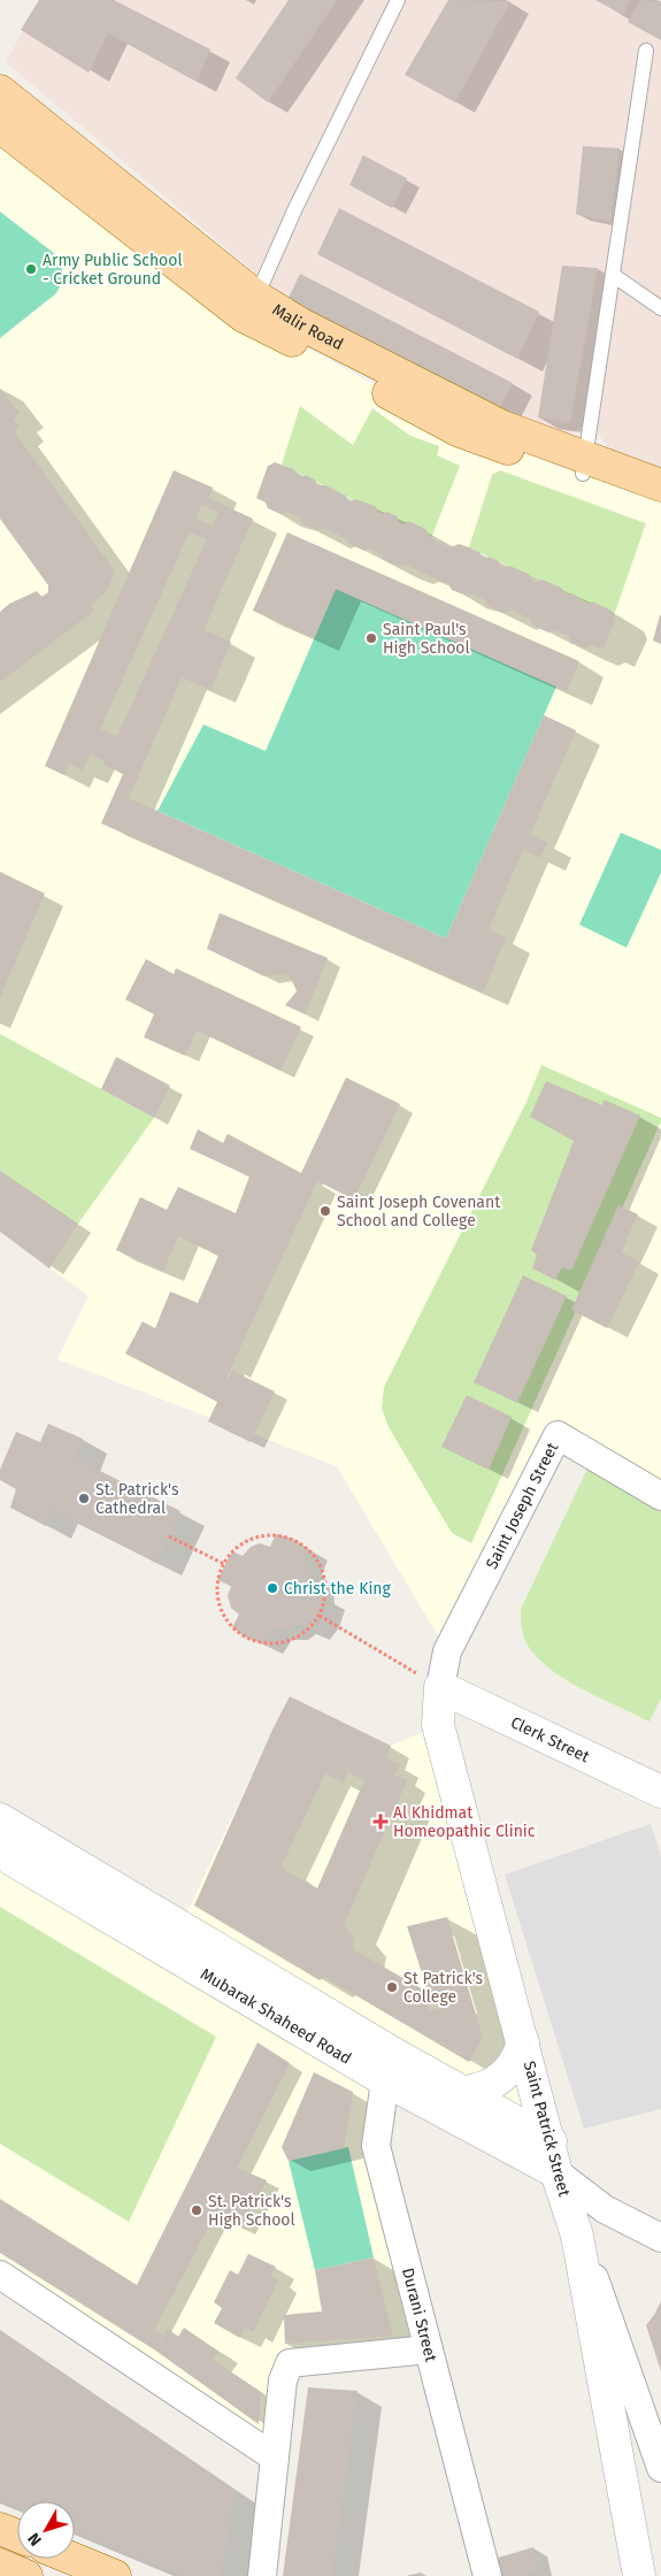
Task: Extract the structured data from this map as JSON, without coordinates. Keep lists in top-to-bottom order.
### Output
{
  "streets": {
    "main road": ["Malir Road"],
    "street": [
      "Saint Joseph Street",
      "Clerk Street",
      "Mubarak Shaheed Road",
      "Saint Patrick Street",
      "Durani Street"
    ]
  },
  "crossings": [
    ["Saint Joseph Street", "Clerk Street"],
    ["Saint Joseph Street", "Saint Patrick Street"],
    ["Clerk Street", "Saint Patrick Street"],
    ["Mubarak Shaheed Road", "Saint Patrick Street"],
    ["Mubarak Shaheed Road", "Durani Street"]
  ],
  "places": {
    "other": [
      "Army Public School - Cricket Ground",
      "Saint Paul's High School",
      "Saint Joseph Covenant School and College",
      "St. Patrick's Cathedral",
      "Christ the King",
      "St Patrick's College",
      "St. Patrick's High School"
    ],
    "health": ["Al Khidmat Homeopathic Clinic"]
  },
  "north": "bottom left"
}
